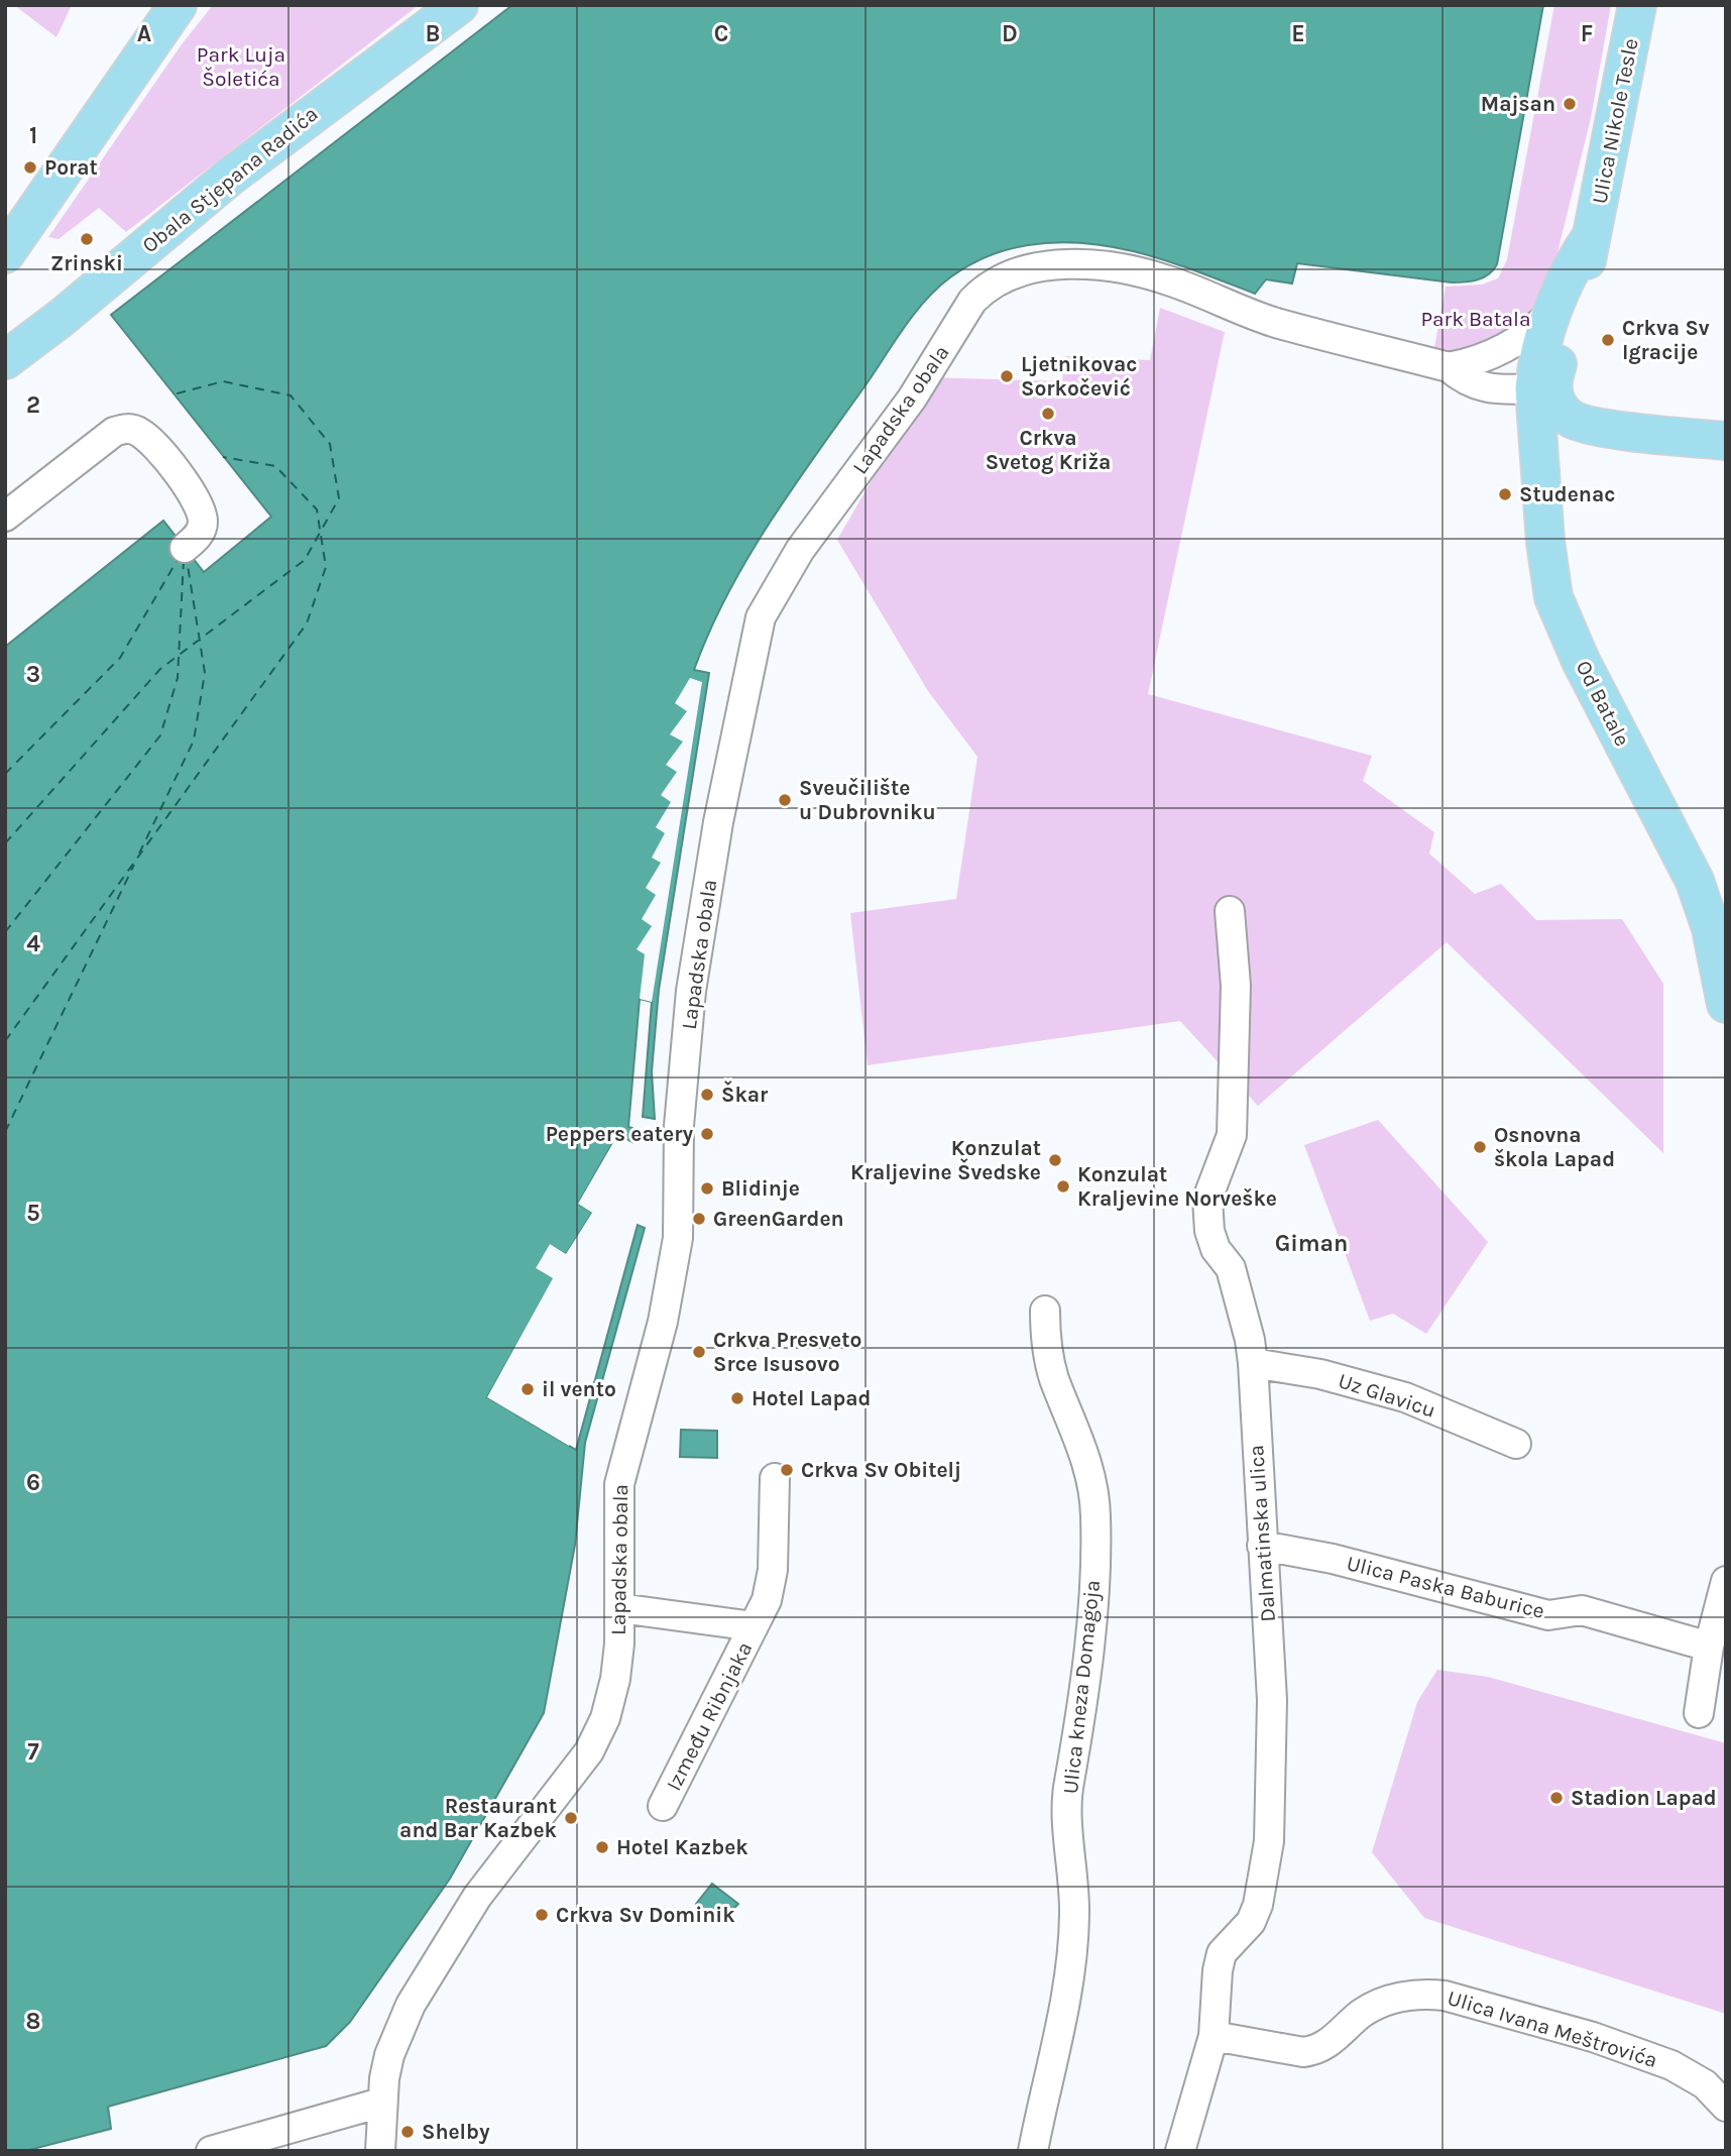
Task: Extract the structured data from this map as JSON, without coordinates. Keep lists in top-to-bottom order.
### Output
{
  "streets": {
    "main road": ["Ulica Nikole Tesle", "Obala Stjepana Radića", "Od Batale"],
    "street": [
      "Lapadska obala",
      "Uz Glavicu",
      "Dalmatinska ulica",
      "Ulica Paska Baburice",
      "Ulica kneza Domagoja",
      "Između Ribnjaka",
      "Ulica Ivana Meštrovića"
    ]
  },
  "crossings": [
    ["Ulica Nikole Tesle", "Lapadska obala"],
    ["Ulica Nikole Tesle", "Od Batale"],
    ["Lapadska obala", "Od Batale"],
    ["Lapadska obala", "Između Ribnjaka"],
    ["Uz Glavicu", "Dalmatinska ulica"],
    ["Dalmatinska ulica", "Ulica Paska Baburice"],
    ["Dalmatinska ulica", "Ulica Ivana Meštrovića"]
  ],
  "districts": ["Giman"],
  "parks": ["Park Luja Šoletića", "Park Batala"],
  "places": [
    "Majsan",
    "Porat",
    "Zrinski",
    "Crkva Sv Igracije",
    "Ljetnikovac Sorkočević",
    "Crkva Svetog Križa",
    "Studenac",
    "Sveučilište u Dubrovniku",
    "Škar",
    "Peppers eatery",
    "Osnovna škola Lapad",
    "Konzulat Kraljevine Švedske",
    "Konzulat Kraljevine Norveške",
    "Blidinje",
    "GreenGarden",
    "Crkva Presveto Srce Isusovo",
    "il vento",
    "Hotel Lapad",
    "Crkva Sv Obitelj",
    "Stadion Lapad",
    "Restaurant and Bar Kazbek",
    "Hotel Kazbek",
    "Crkva Sv Dominik",
    "Shelby"
  ],
  "grid": {
    "columns": [
      "A",
      "B",
      "C",
      "D",
      "E",
      "F"
    ],
    "rows": [
      "1",
      "2",
      "3",
      "4",
      "5",
      "6",
      "7",
      "8"
    ]
  }
}
